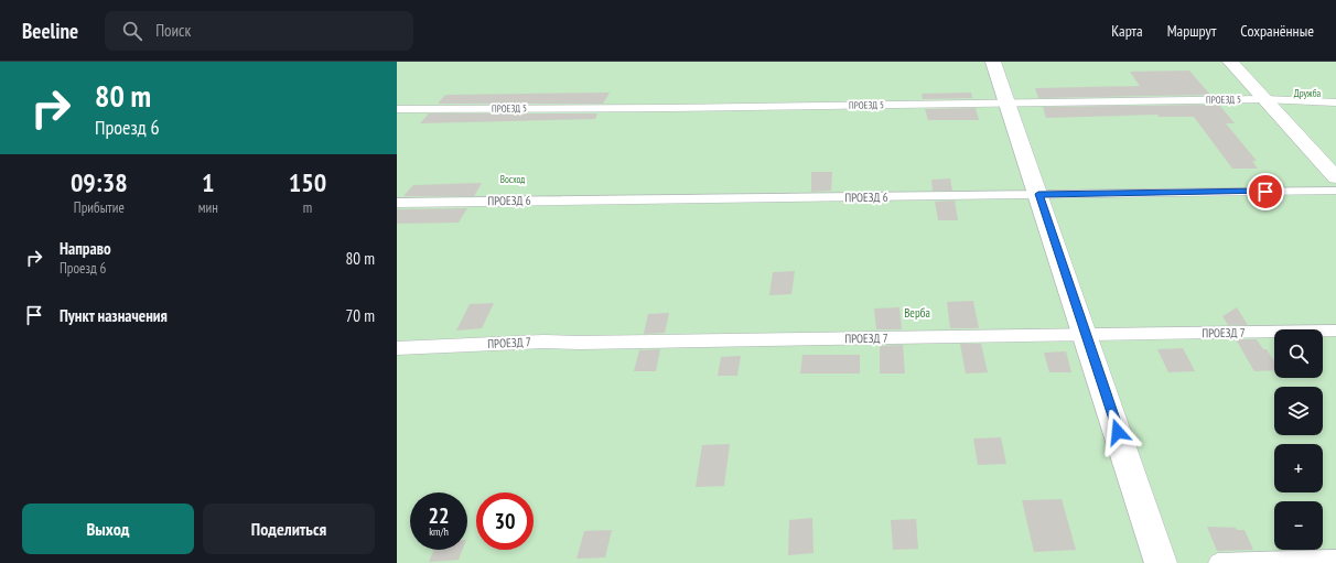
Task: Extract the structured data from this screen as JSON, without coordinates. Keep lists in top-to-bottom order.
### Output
{
  "streets": {
    "lane": ["ПРОЕЗД 5", "ПРОЕЗД 6", "ПРОЕЗД 7"]
  },
  "parks": ["Дружба", "Восход", "Верба"],
  "page": {
    "header": "Beeline",
    "search": "Поиск",
    "nav": ["Карта", "Маршрут", "Сохранённые"],
    "turn": ["80 m", "Проезд 6"],
    "eta": [
      "09:38",
      "Прибытие",
      "1",
      "мин",
      "150",
      "m"
    ],
    "list": [
      {
        "name": "Направо",
        "note": "Проезд 6",
        "value": "80 m"
      },
      {
        "name": "Пункт назначения",
        "value": "70 m"
      }
    ],
    "map_buttons": ["+", "−"],
    "speed": "22 km/h",
    "limit": "30",
    "buttons": ["Выход", "Поделиться"]
  }
}
